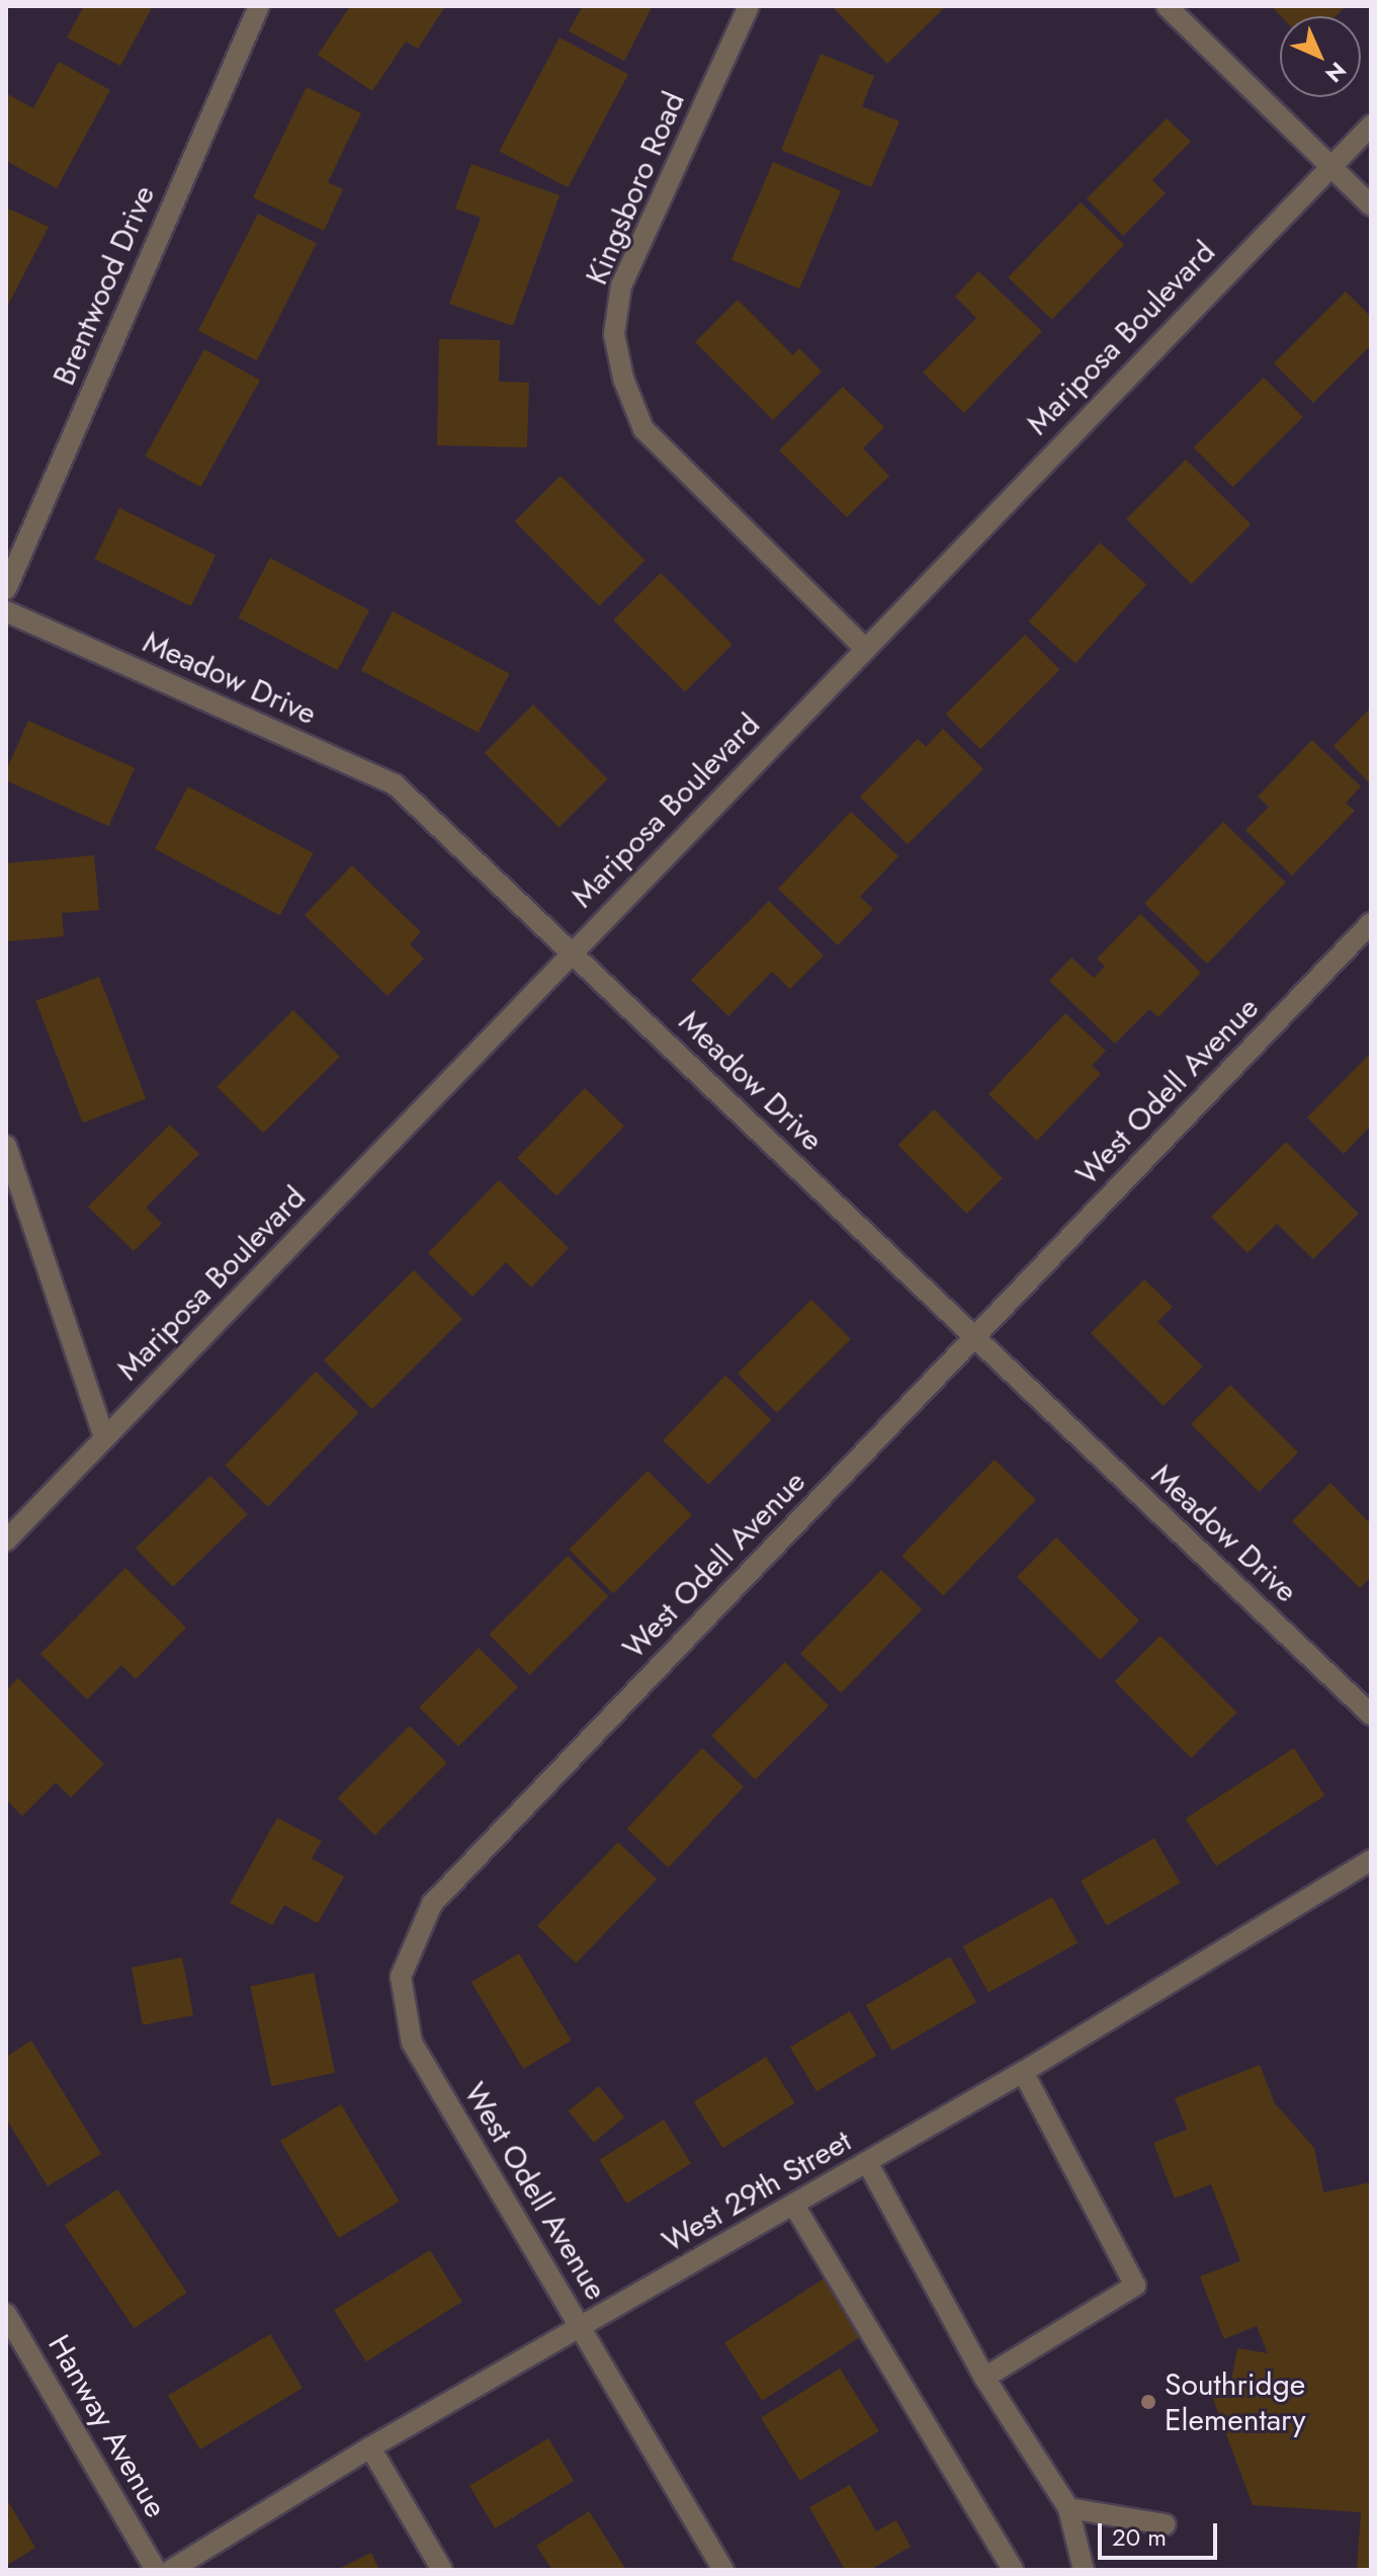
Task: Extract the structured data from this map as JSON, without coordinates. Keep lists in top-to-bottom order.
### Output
{
  "streets": {
    "street": [
      "Kingsboro Road",
      "Brentwood Drive",
      "Mariposa Boulevard",
      "Meadow Drive",
      "West Odell Avenue",
      "West 29th Street",
      "Hanway Avenue"
    ]
  },
  "crossings": [
    ["Kingsboro Road", "Mariposa Boulevard"],
    ["Mariposa Boulevard", "Meadow Drive"],
    ["Meadow Drive", "West Odell Avenue"],
    ["West Odell Avenue", "West 29th Street"]
  ],
  "places": ["Southridge Elementary"],
  "scale_bar": "20 m",
  "north": "bottom right"
}
